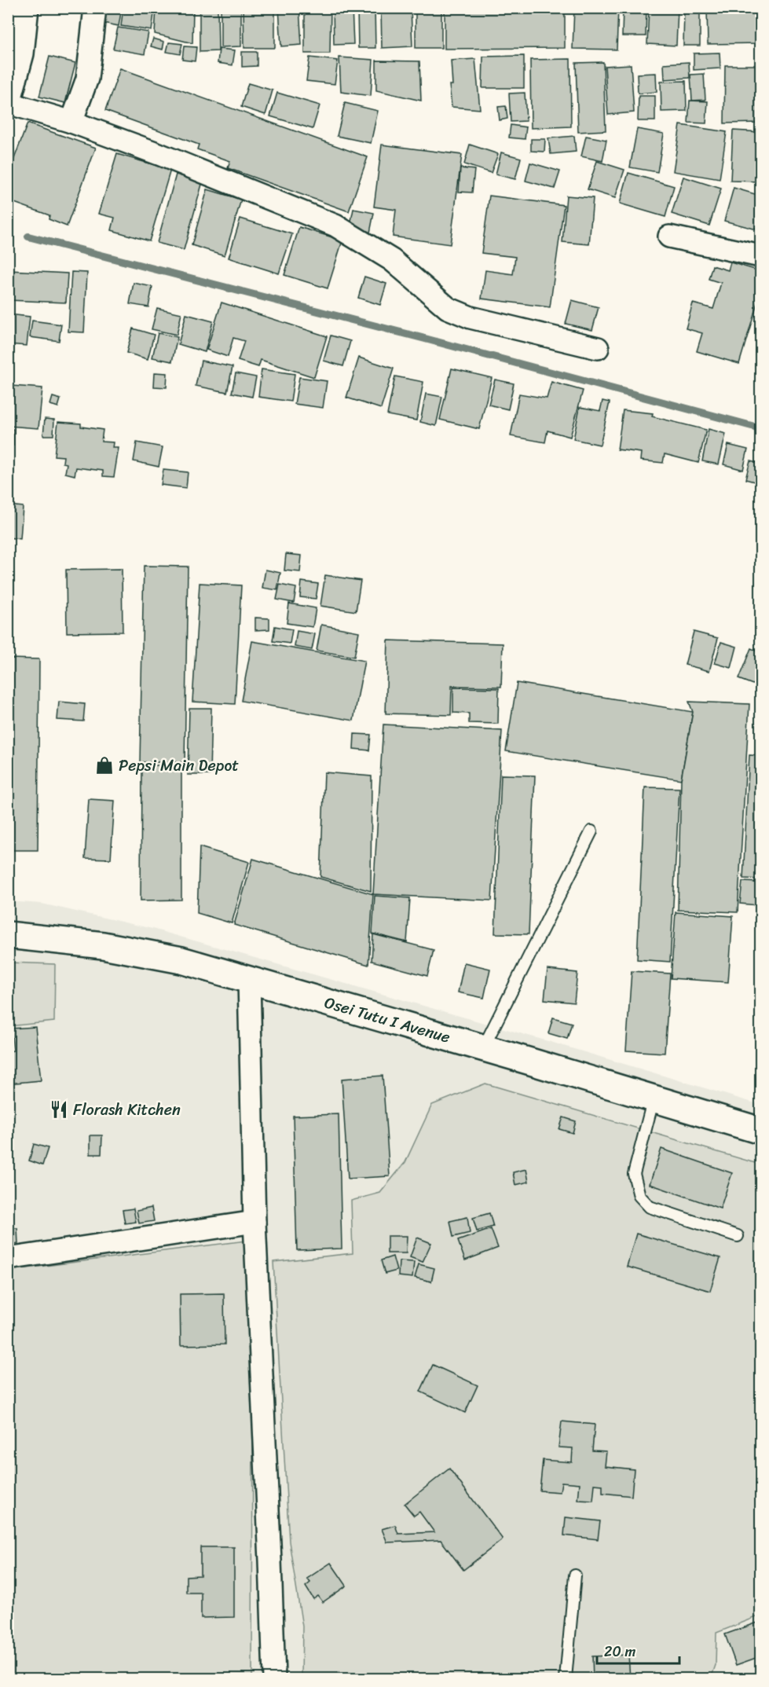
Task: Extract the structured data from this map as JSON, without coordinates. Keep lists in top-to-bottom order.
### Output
{
  "streets": {
    "street": ["Osei Tutu I Avenue"]
  },
  "places": {
    "shop": ["Pepsi Main Depot"],
    "restaurant": ["Florash Kitchen"]
  },
  "scale_bar": "20 m"
}
